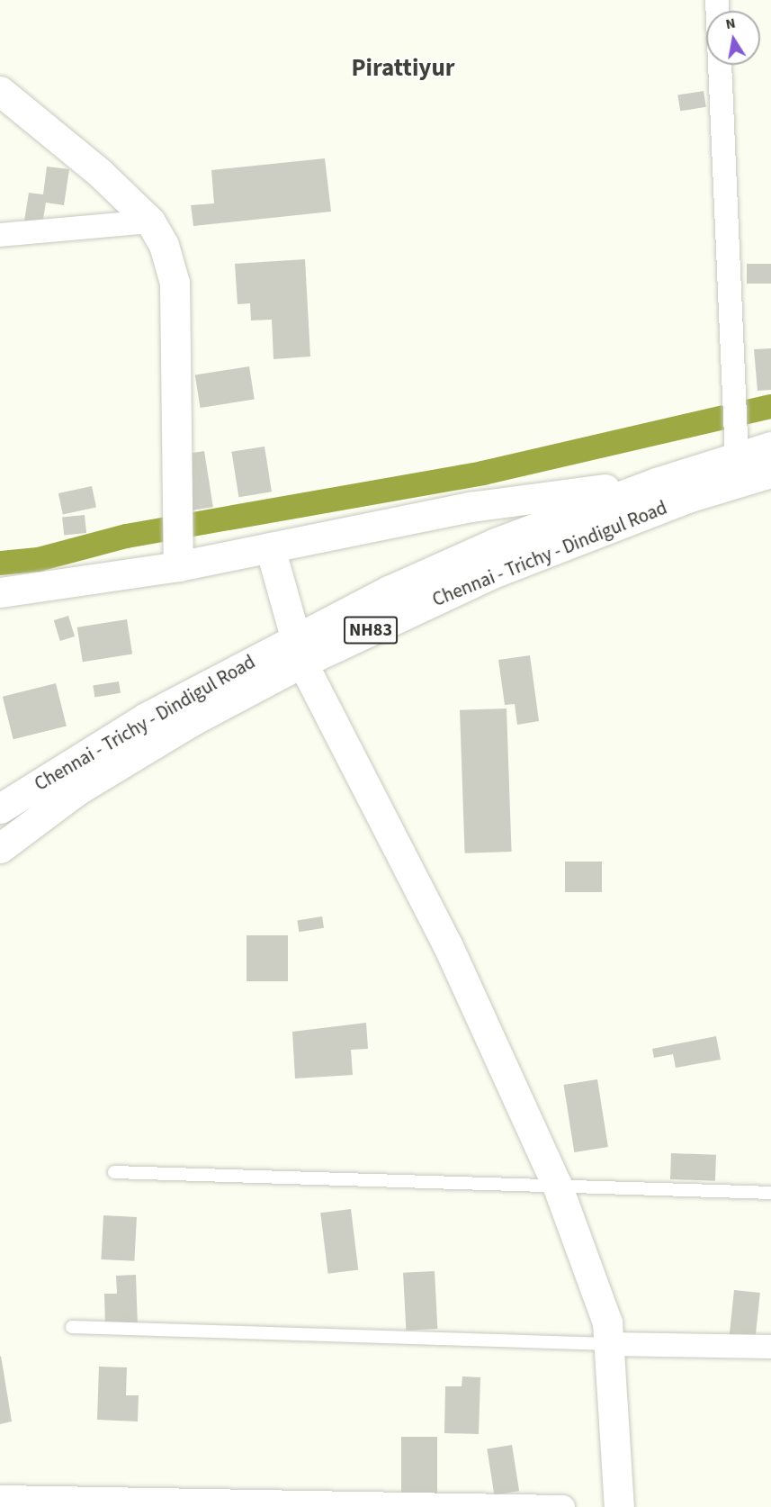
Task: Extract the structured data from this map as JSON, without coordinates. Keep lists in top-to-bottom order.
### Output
{
  "streets": {
    "main road": ["Chennai - Trichy - Dindigul Road", "NH83"]
  },
  "districts": ["Pirattiyur"],
  "north": "top"
}
